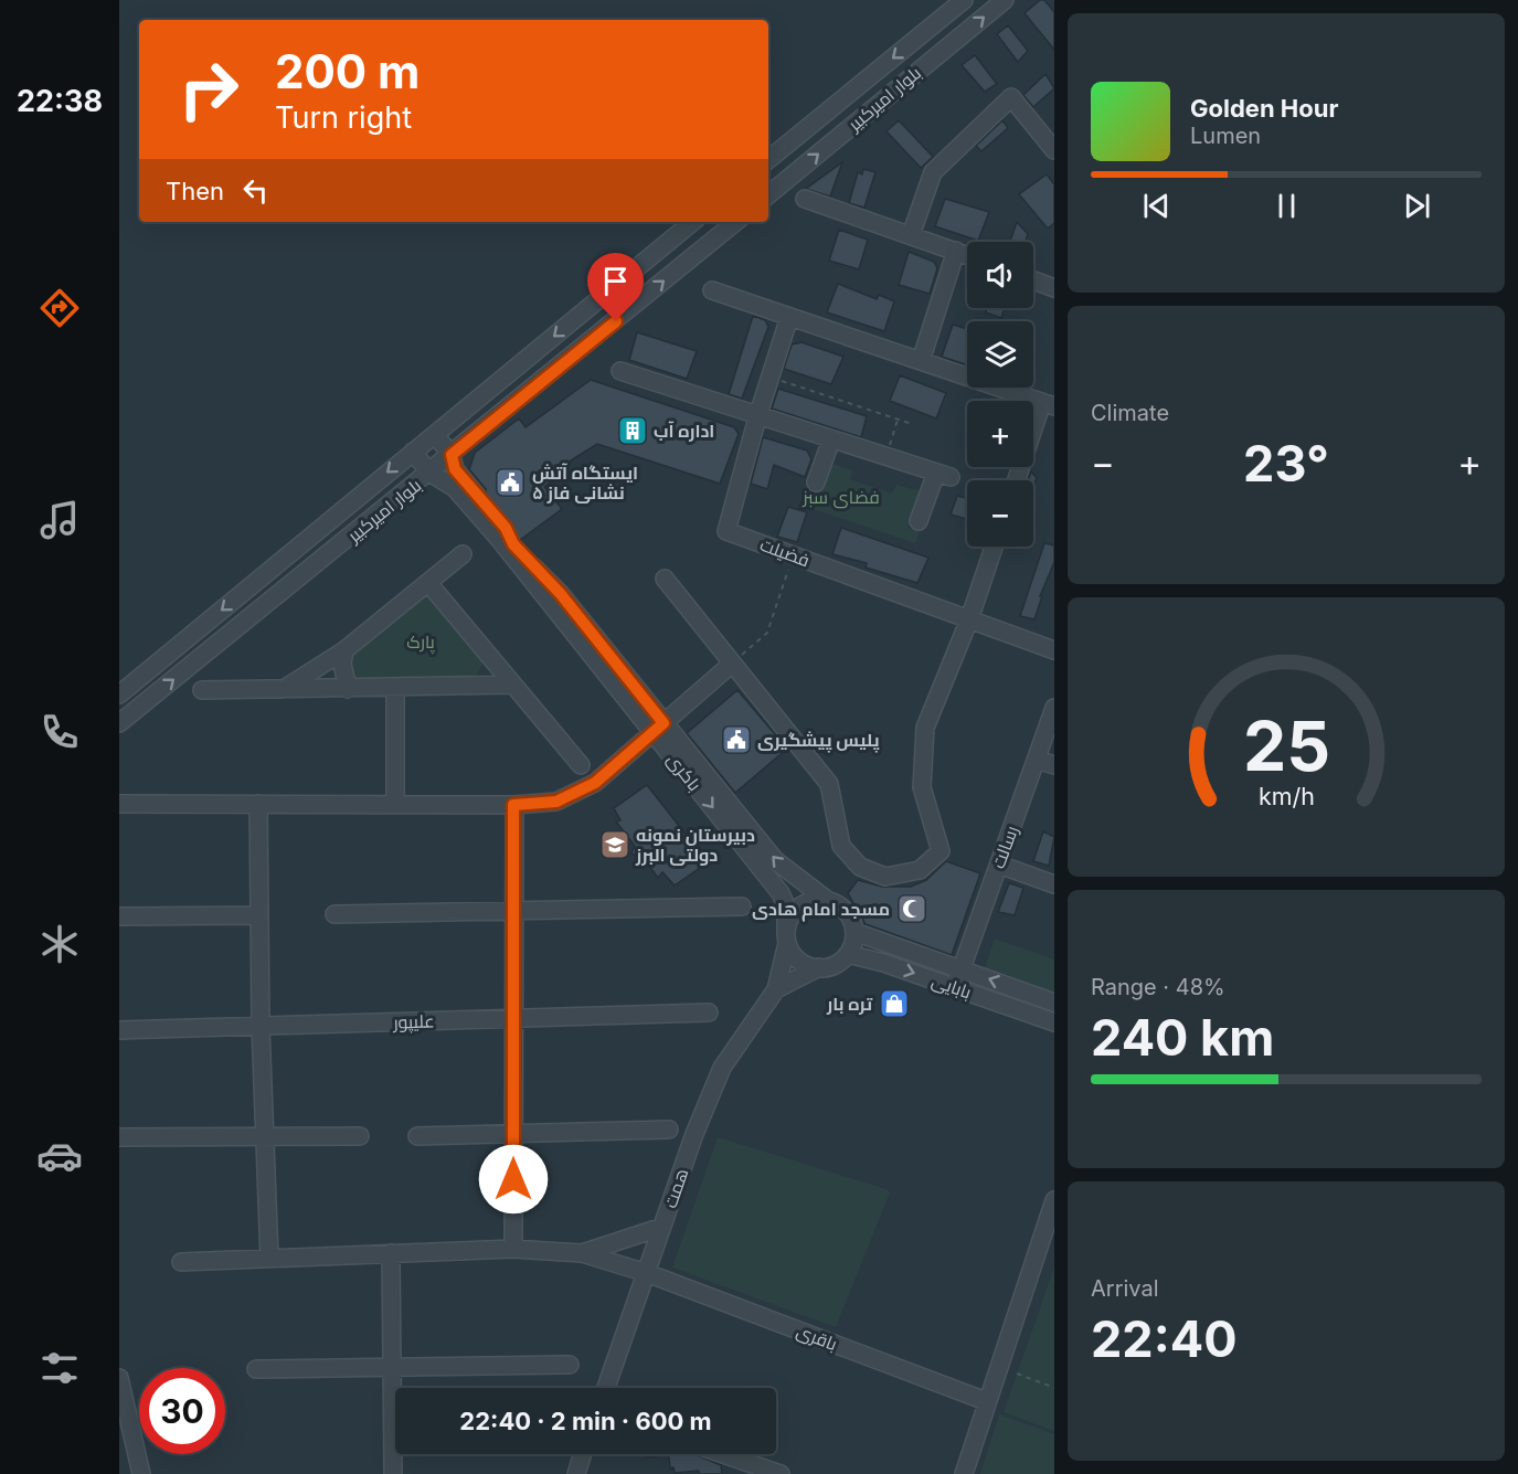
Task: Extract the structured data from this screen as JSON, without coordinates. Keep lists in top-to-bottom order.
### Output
{
  "streets": {
    "street": [
      "بلوار امیرکبیر",
      "فضیلت",
      "باکری",
      "رسالت",
      "بابایی",
      "علیپور",
      "همت",
      "باقری"
    ]
  },
  "crossings": [
    ["بلوار امیرکبیر", "باکری"],
    ["باکری", "بابایی"],
    ["رسالت", "بابایی"],
    ["همت", "باقری"]
  ],
  "parks": ["فضای سبز", "پارک"],
  "places": {
    "building": ["اداره آب"],
    "public building": ["ایستگاه آتش نشانی فاز ۵", "پلیس پیشگیری"],
    "school or university": ["دبیرستان نمونه دولتی البرز"],
    "mosque": ["مسجد امام هادی"],
    "shop": ["تره بار"]
  },
  "page": {
    "tabs": "22:38",
    "turn": ["200 m", "Turn right"],
    "song": ["Golden Hour", "Lumen"],
    "then": "Then",
    "map_buttons": ["+", "−"],
    "tile": [
      "Climate",
      ["Range · 48%", "240 km"],
      ["Arrival", "22:40"]
    ],
    "heat": ["−", "23°", "+"],
    "limit": "30",
    "trip": "22:40 · 2 min · 600 m",
    "gauge": ["25", "km/h"]
  }
}
